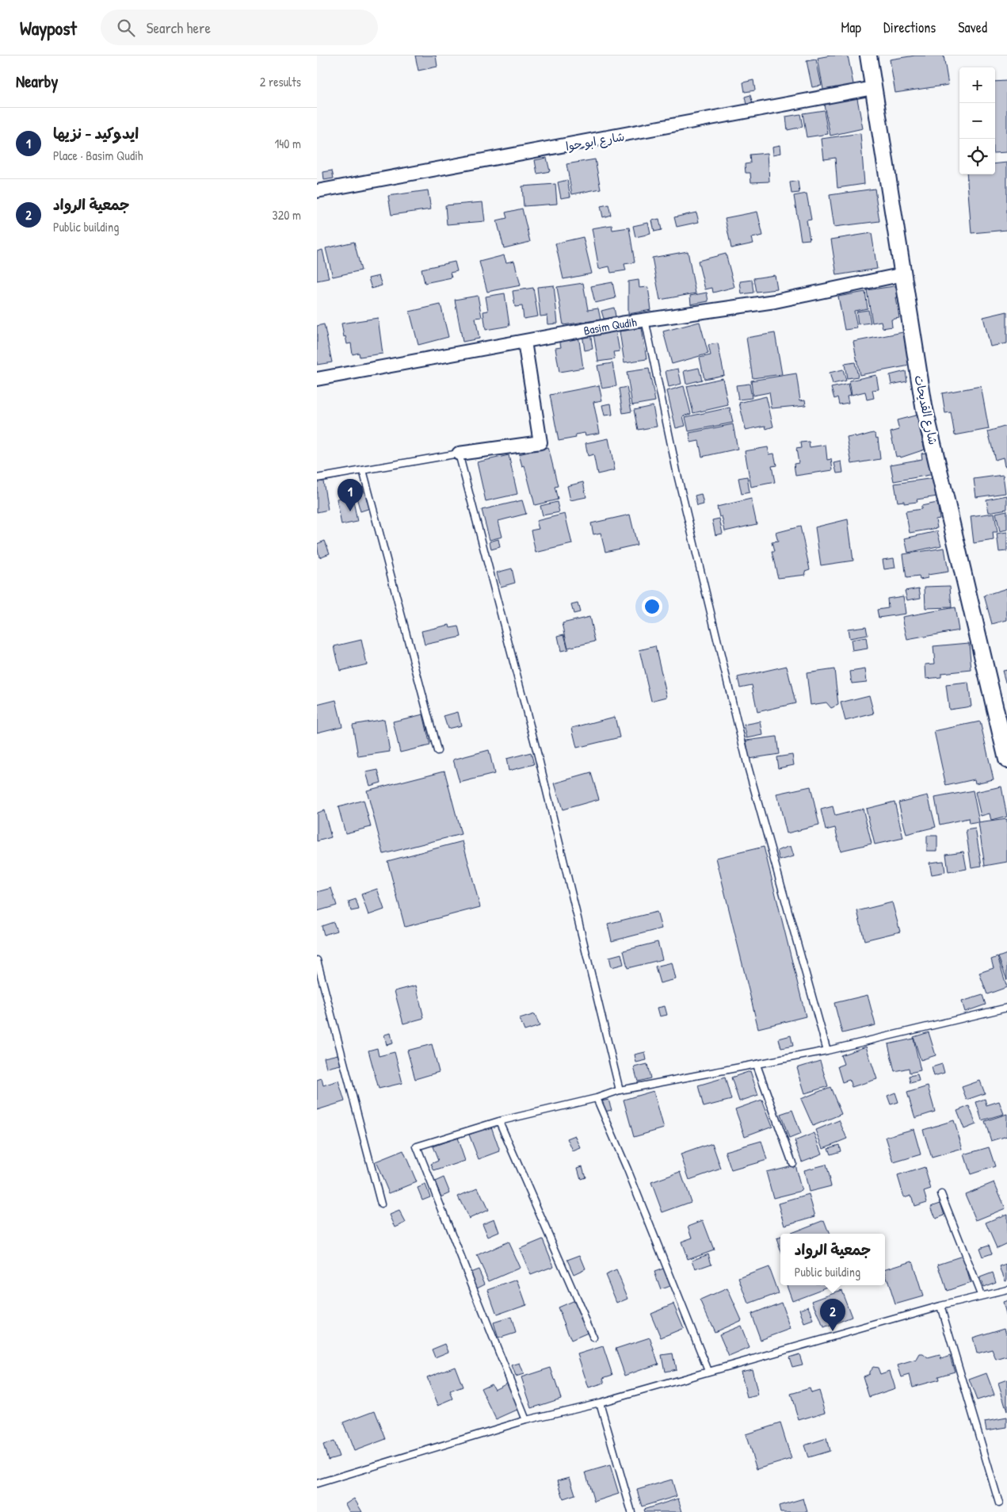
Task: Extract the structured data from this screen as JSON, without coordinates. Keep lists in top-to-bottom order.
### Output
{
  "streets": {
    "street": ["شارع ابو حوا", "Basim Qudih", "شارع القديحات"]
  },
  "crossings": [
    ["شارع ابو حوا", "شارع القديحات"],
    ["Basim Qudih", "شارع القديحات"]
  ],
  "page": {
    "header": "Waypost",
    "search": "Search here",
    "nav": ["Map", "Directions", "Saved"],
    "heading": ["Nearby", "2 results"],
    "map_buttons": ["+", "−"],
    "list": [
      {
        "mark": "1",
        "name": "ايدوكيد - نزيها",
        "note": "Place · Basim Qudih",
        "value": "140 m"
      },
      {
        "mark": "2",
        "name": "جمعية الرواد",
        "note": "Public building",
        "value": "320 m"
      }
    ],
    "pins": ["1", "2"],
    "popup": ["جمعية الرواد", "Public building"]
  }
}
